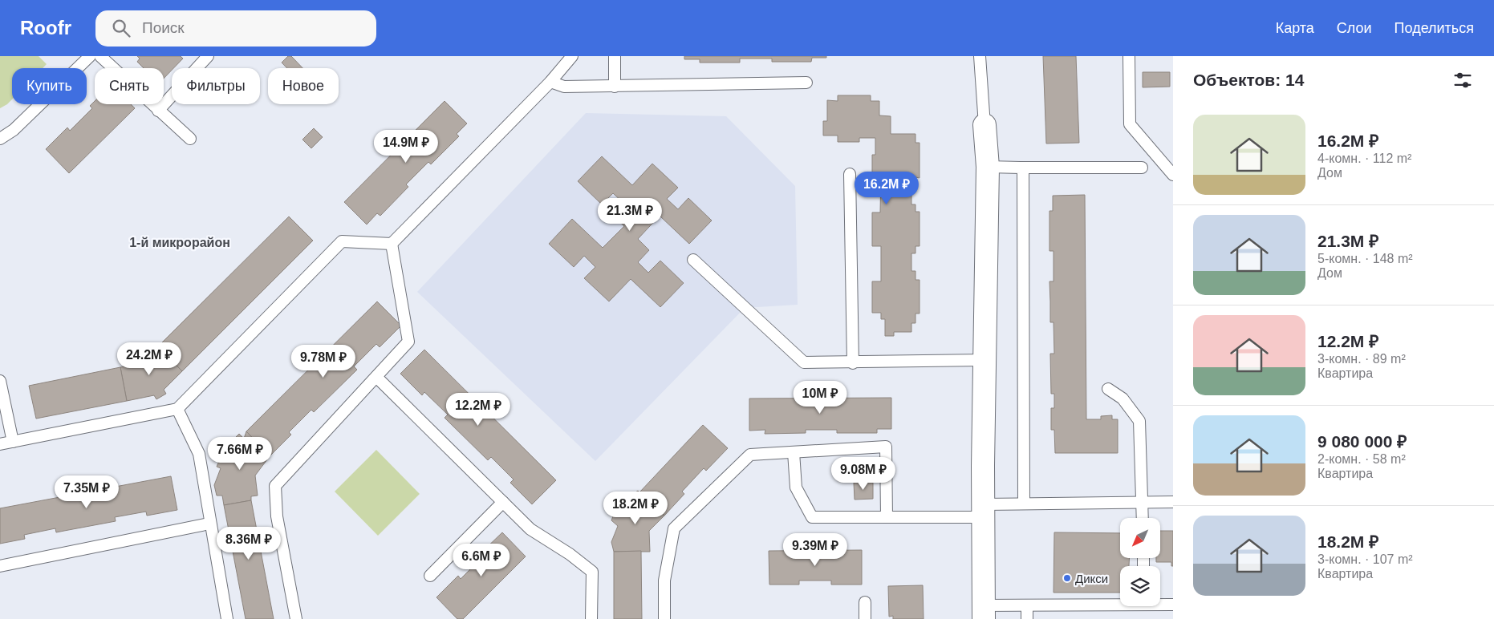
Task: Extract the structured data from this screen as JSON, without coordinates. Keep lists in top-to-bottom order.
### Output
{
  "districts": ["1-й микрорайон"],
  "places": ["Дикси"],
  "north": "bottom left",
  "page": {
    "header": "Roofr",
    "search": "Поиск",
    "nav": ["Карта", "Слои", "Поделиться"],
    "heading": "Объектов: 14",
    "chip": [
      "Купить",
      "Снять",
      "Фильтры",
      "Новое"
    ],
    "list": [
      {
        "name": "16.2M ₽",
        "note": "4-комн. · 112 m² · Дом"
      },
      {
        "name": "21.3M ₽",
        "note": "5-комн. · 148 m² · Дом"
      },
      {
        "name": "12.2M ₽",
        "note": "3-комн. · 89 m² · Квартира"
      },
      {
        "name": "9 080 000 ₽",
        "note": "2-комн. · 58 m² · Квартира"
      },
      {
        "name": "18.2M ₽",
        "note": "3-комн. · 107 m² · Квартира"
      }
    ],
    "price": [
      "14.9M ₽",
      "16.2M ₽",
      "21.3M ₽",
      "24.2M ₽",
      "9.78M ₽",
      "10M ₽",
      "12.2M ₽",
      "7.66M ₽",
      "9.08M ₽",
      "7.35M ₽",
      "18.2M ₽",
      "8.36M ₽",
      "9.39M ₽",
      "6.6M ₽"
    ]
  }
}
